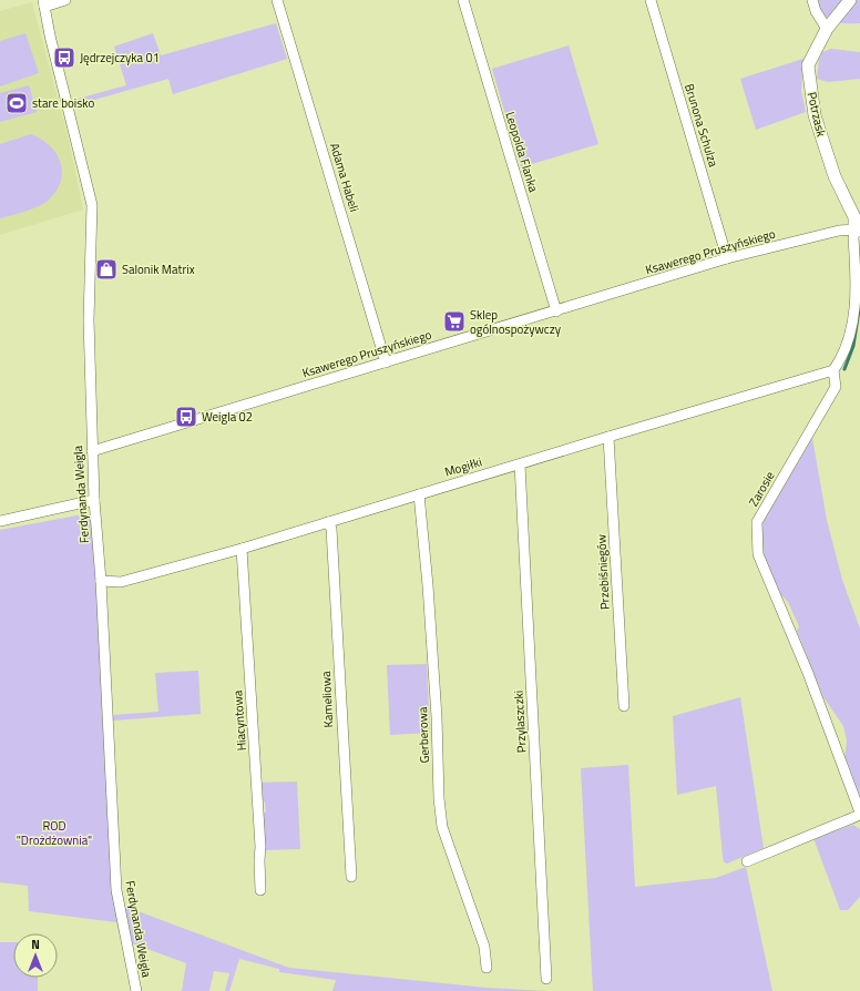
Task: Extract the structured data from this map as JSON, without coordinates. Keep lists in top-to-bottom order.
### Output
{
  "streets": {
    "street": [
      "Potrzask",
      "Brunona Schulza",
      "Leopolda Flanka",
      "Adama Habeli",
      "Ksawerego Pruszyńskiego",
      "Mogiłki",
      "Zarosie",
      "Ferdynanda Weigla",
      "Przebiśniegów",
      "Kameliowa",
      "Hiacyntowa",
      "Przylaszczki",
      "Gerberowa"
    ]
  },
  "crossings": [
    ["Potrzask", "Ksawerego Pruszyńskiego"],
    ["Potrzask", "Zarosie"],
    ["Brunona Schulza", "Ksawerego Pruszyńskiego"],
    ["Leopolda Flanka", "Ksawerego Pruszyńskiego"],
    ["Adama Habeli", "Ksawerego Pruszyńskiego"],
    ["Ksawerego Pruszyńskiego", "Zarosie"],
    ["Ksawerego Pruszyńskiego", "Ferdynanda Weigla"],
    ["Mogiłki", "Zarosie"],
    ["Mogiłki", "Ferdynanda Weigla"],
    ["Mogiłki", "Przebiśniegów"],
    ["Mogiłki", "Kameliowa"],
    ["Mogiłki", "Hiacyntowa"],
    ["Mogiłki", "Przylaszczki"],
    ["Mogiłki", "Gerberowa"]
  ],
  "parks": ["ROD \"Drożdżownia\""],
  "places": {
    "bus stop": ["Jędrzejczyka 01", "Weigla 02"],
    "sports": ["stare boisko"],
    "shop": ["Salonik Matrix"],
    "supermarket": ["Sklep ogólnospożywczy"]
  },
  "north": "top"
}
